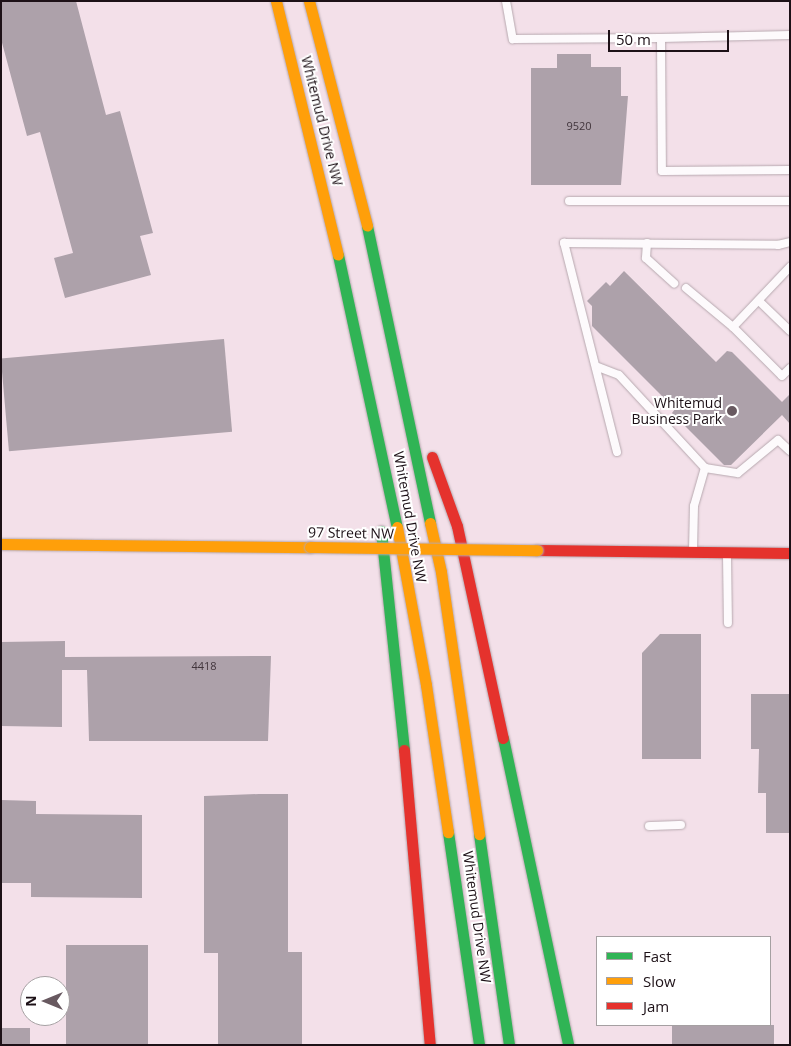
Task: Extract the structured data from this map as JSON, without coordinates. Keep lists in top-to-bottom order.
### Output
{
  "streets": {
    "main road": ["Whitemud Drive NW", "97 Street NW"]
  },
  "places": ["Whitemud Business Park"],
  "house_numbers": ["9520", "4418"],
  "legend": ["Fast", "Slow", "Jam"],
  "scale_bar": "50 m",
  "north": "left"
}
